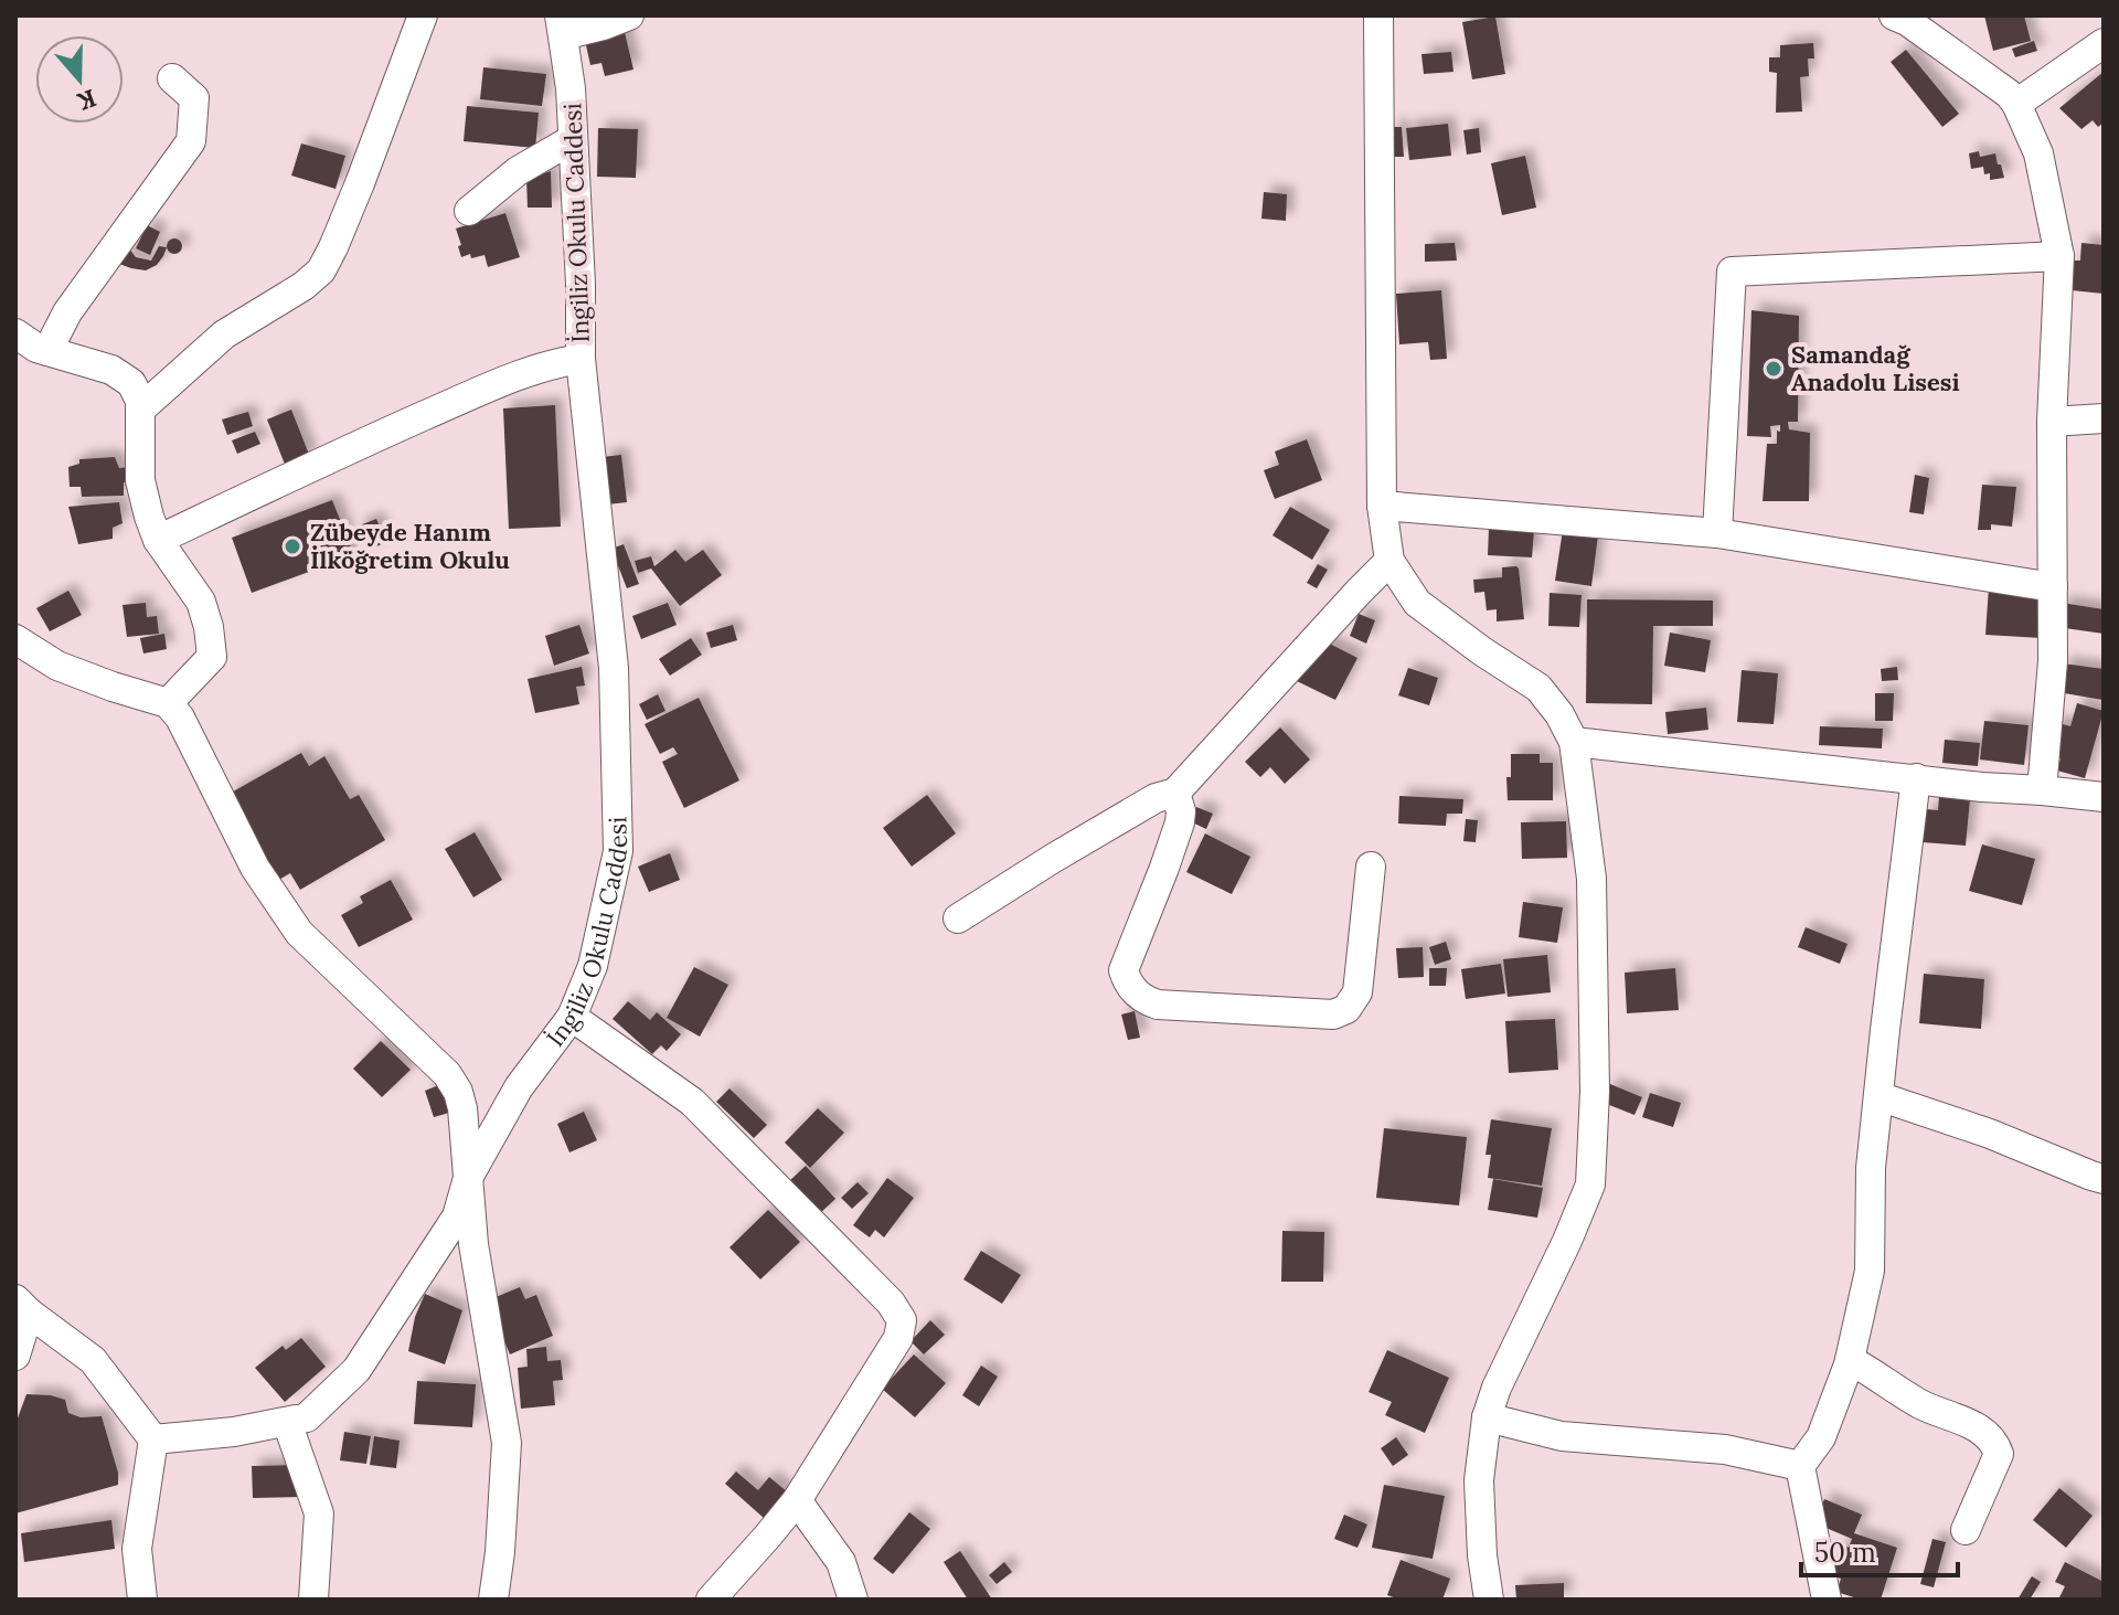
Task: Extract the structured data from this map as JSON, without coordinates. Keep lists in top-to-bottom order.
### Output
{
  "streets": {
    "street": ["İngiliz Okulu Caddesi"]
  },
  "places": ["Samandağ Anadolu Lisesi", "Zübeyde Hanım İlköğretim Okulu"],
  "scale_bar": "50 m",
  "north": "bottom"
}
